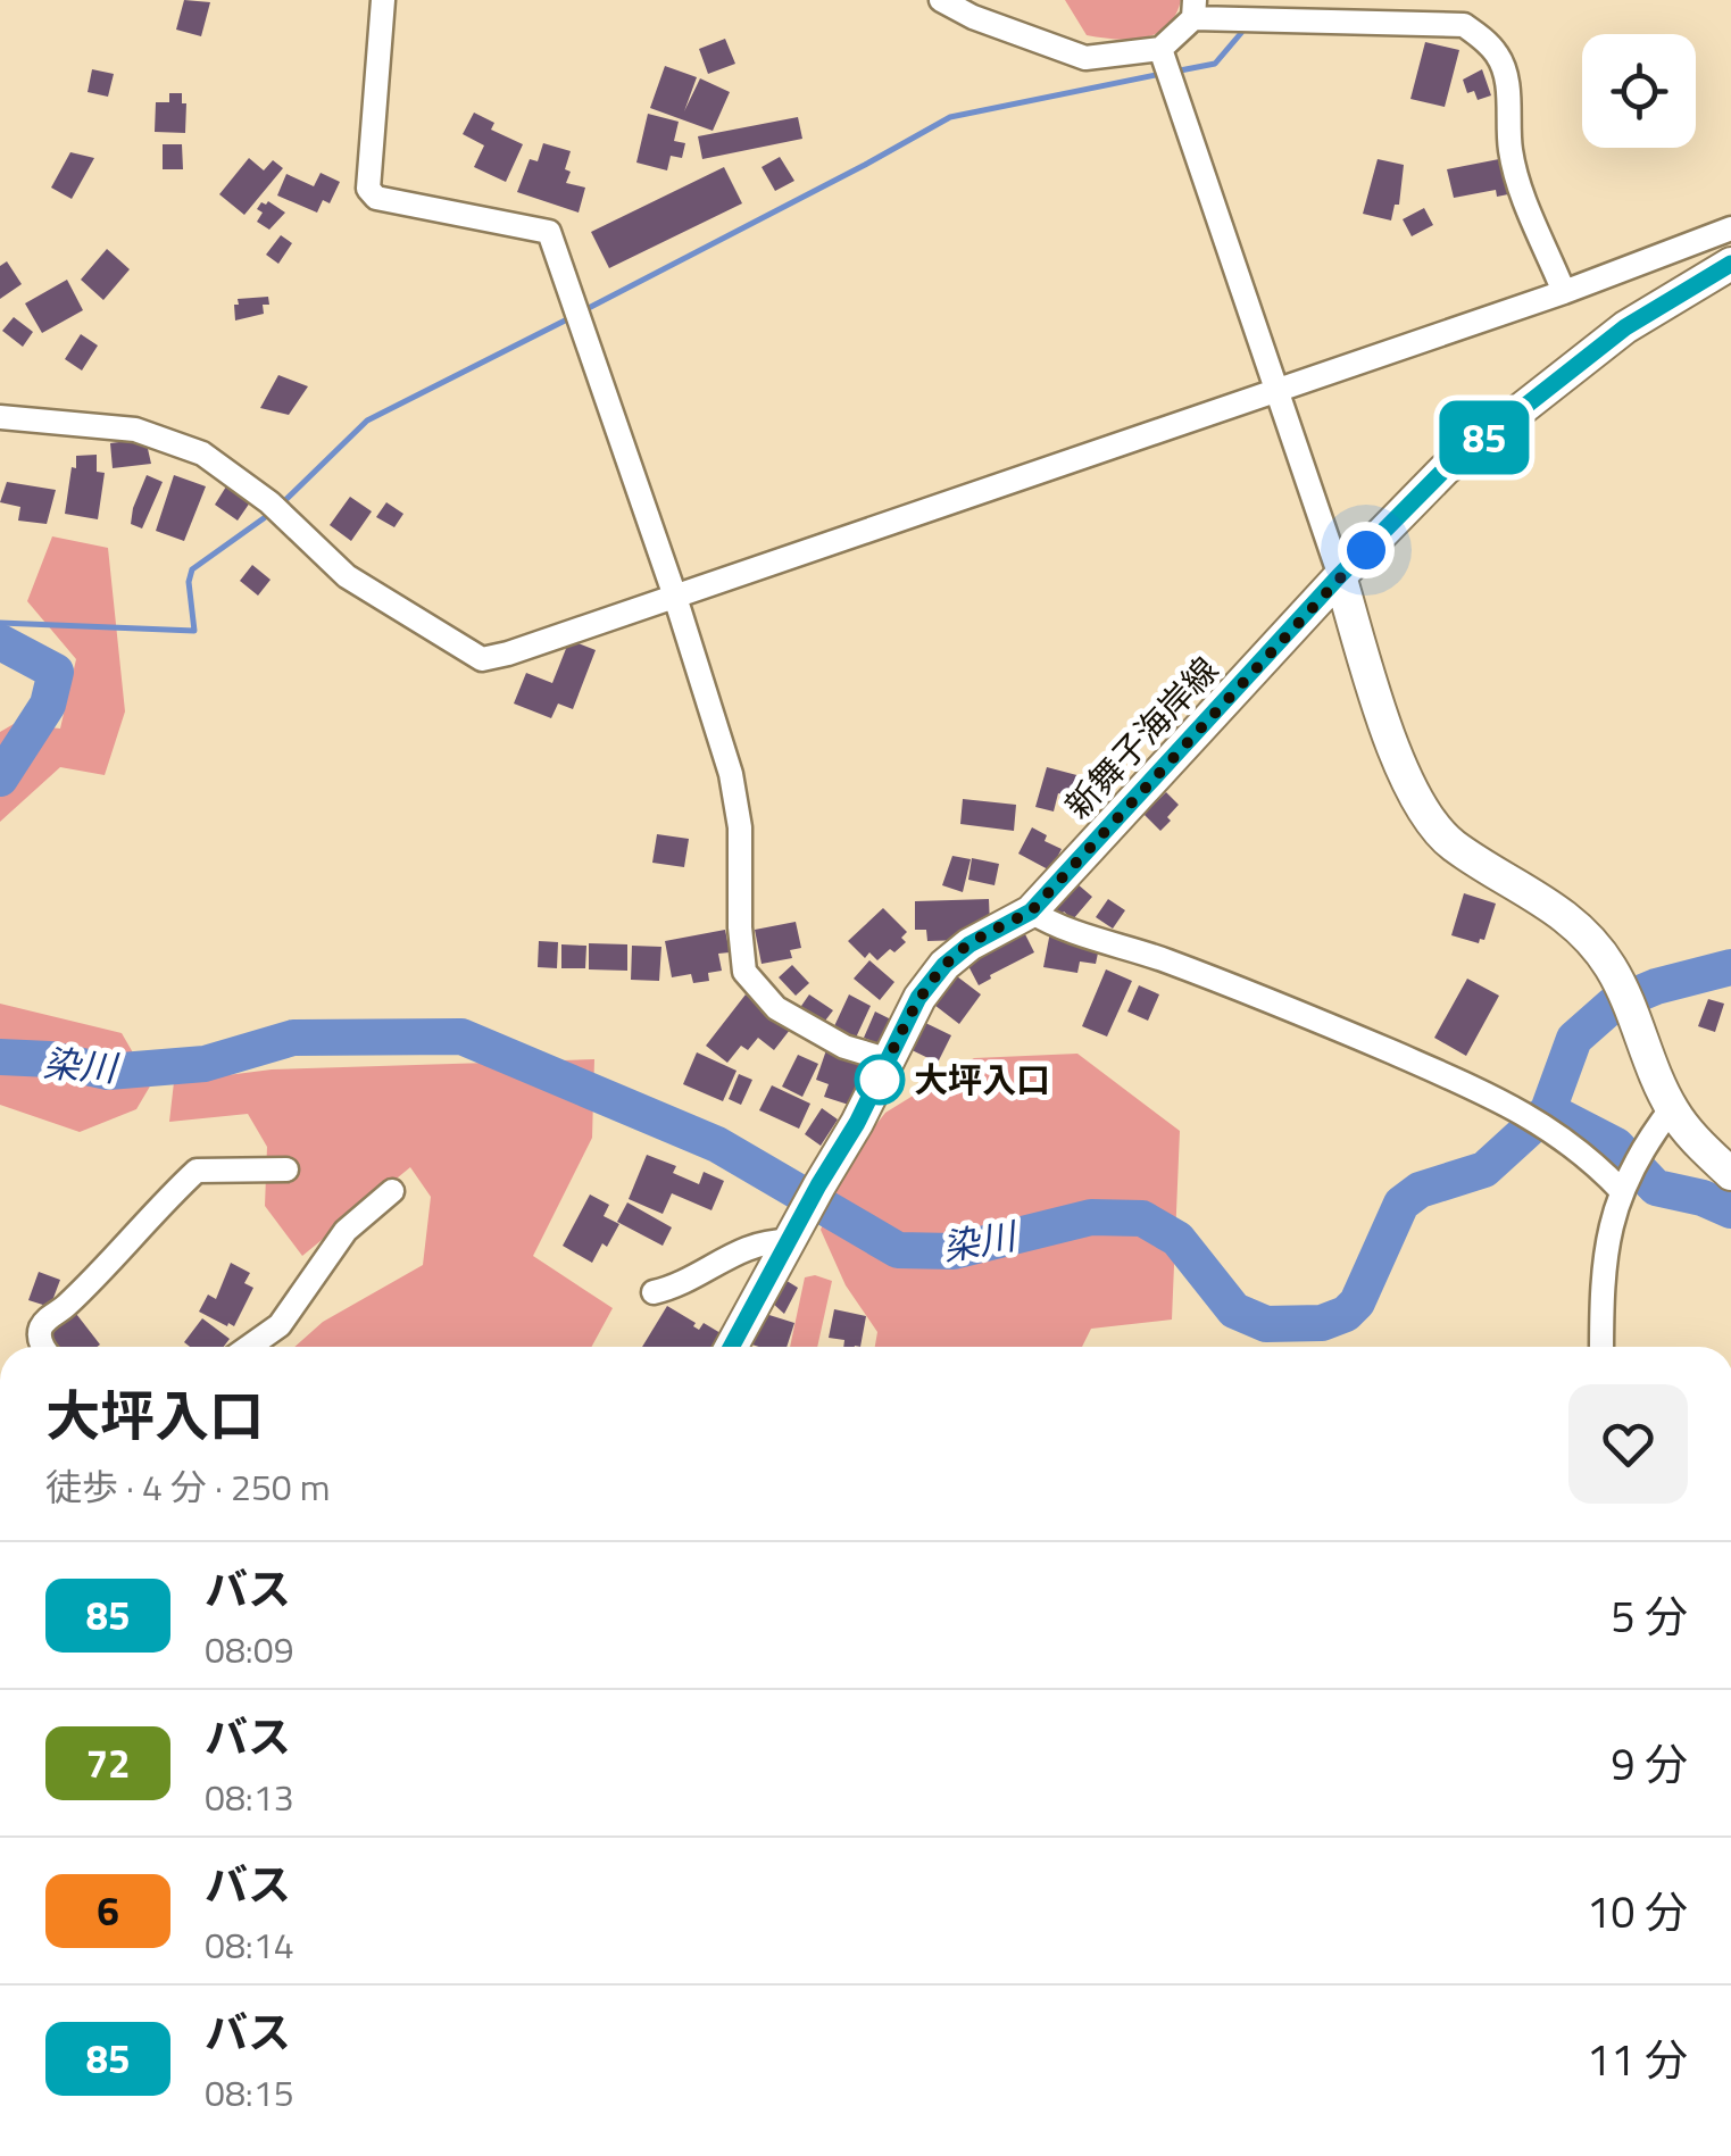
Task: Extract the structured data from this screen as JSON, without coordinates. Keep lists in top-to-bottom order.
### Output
{
  "streets": {
    "main road": ["新舞子海岸線"]
  },
  "water": ["染川"],
  "places": ["大坪入口"],
  "lines": ["bus line 85"],
  "page": {
    "on_map": "85",
    "heading": ["大坪入口", "徒歩 · 4 分 · 250 m"],
    "list": [
      {
        "mark": "85",
        "name": "バス",
        "note": "08:09",
        "value": "5 分"
      },
      {
        "mark": "72",
        "name": "バス",
        "note": "08:13",
        "value": "9 分"
      },
      {
        "mark": "6",
        "name": "バス",
        "note": "08:14",
        "value": "10 分"
      },
      {
        "mark": "85",
        "name": "バス",
        "note": "08:15",
        "value": "11 分"
      }
    ]
  }
}
